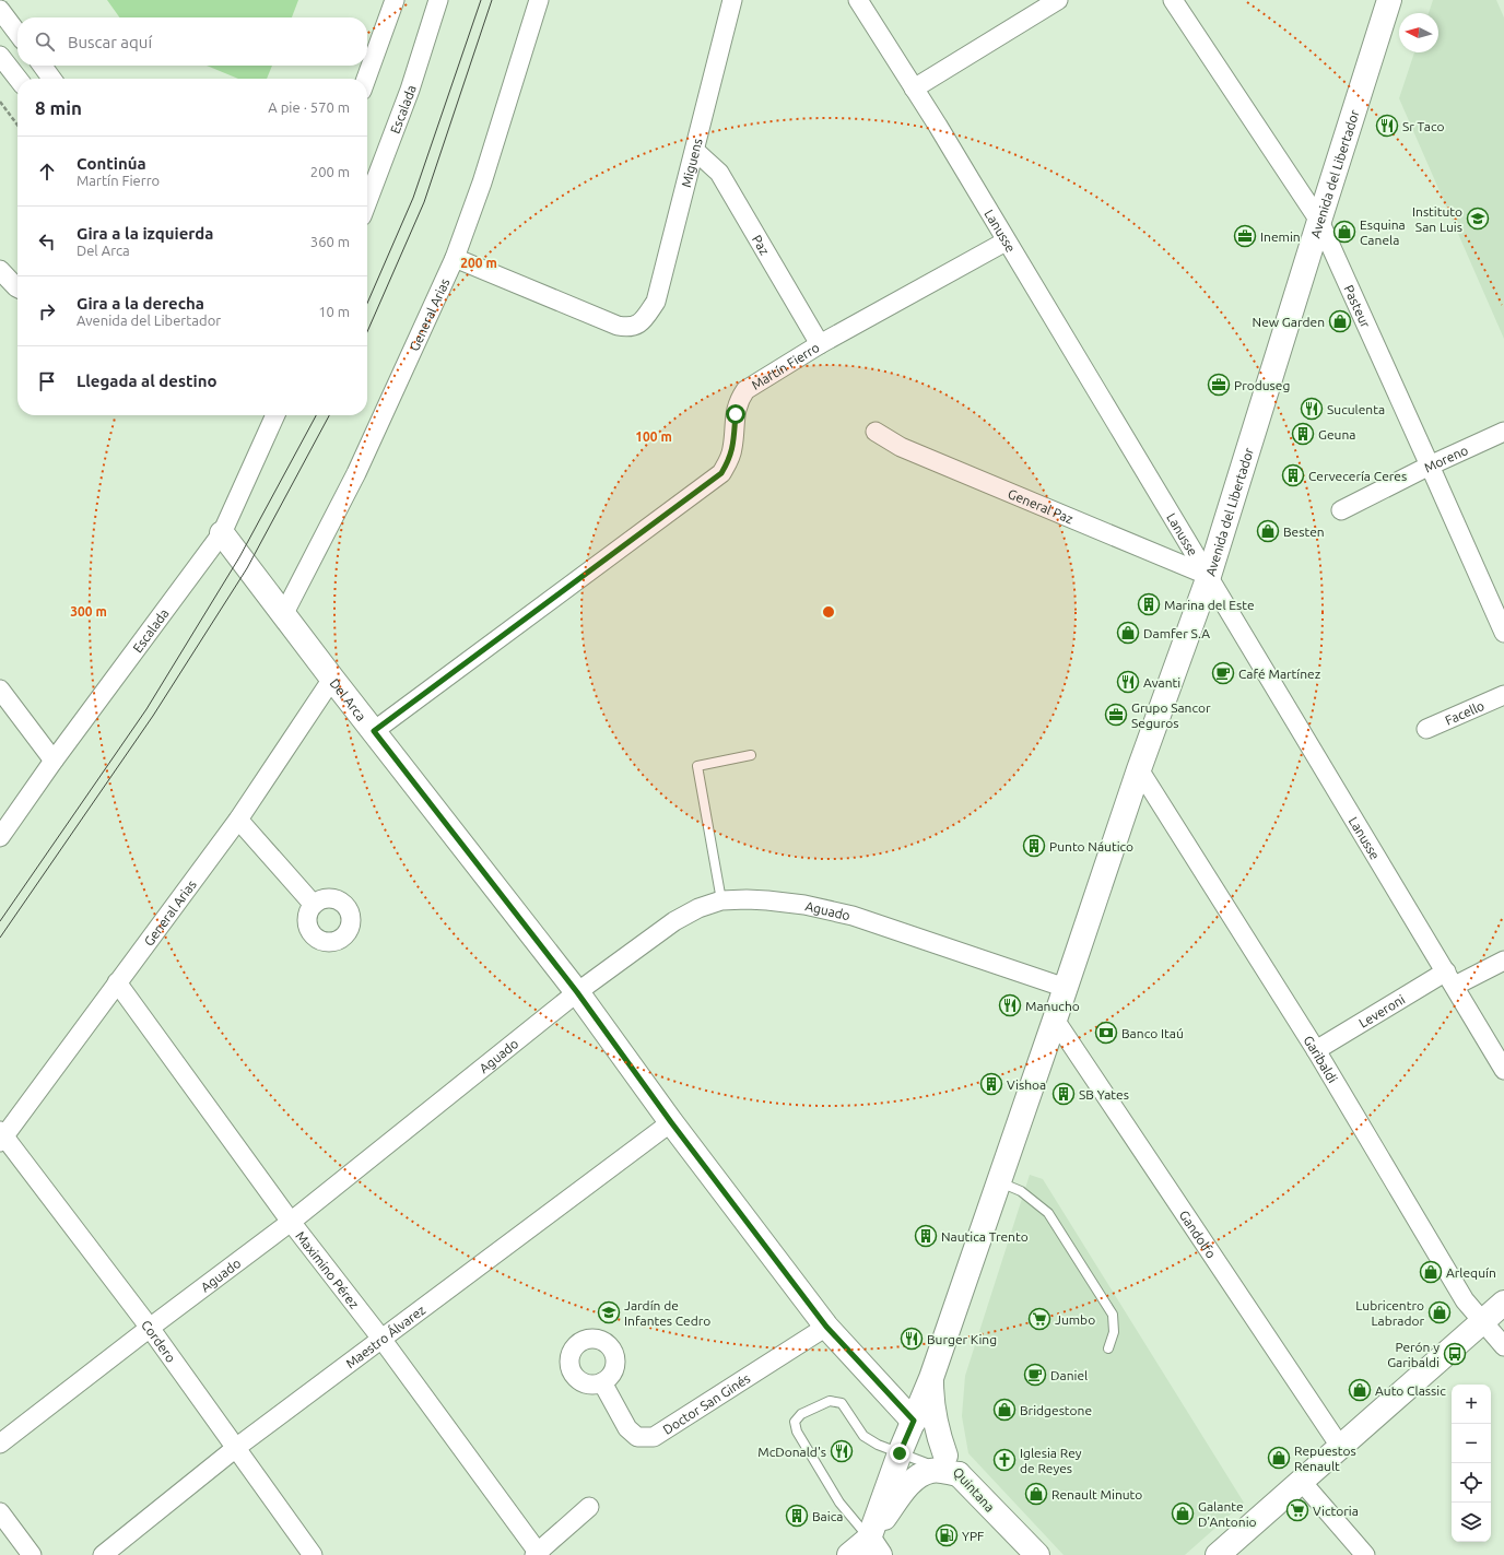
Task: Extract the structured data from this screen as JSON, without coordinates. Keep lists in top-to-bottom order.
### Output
{
  "streets": {
    "main road": ["Avenida del Libertador", "Del Arca", "Quintana"],
    "street": [
      "Escalada",
      "Miguens",
      "Lanusse",
      "Paz",
      "Pasteur",
      "General Arias",
      "Martín Fierro",
      "Moreno",
      "General Paz",
      "Facello",
      "Aguado",
      "Leveroni",
      "Garibaldi",
      "Gandolfo",
      "Maximino Pérez",
      "Maestro Álvarez",
      "Cordero",
      "Doctor San Ginés"
    ]
  },
  "crossings": [
    ["Escalada", "Del Arca"],
    ["Miguens", "Paz"],
    ["Miguens", "General Arias"],
    ["Avenida del Libertador", "Lanusse"],
    ["Avenida del Libertador", "Pasteur"],
    ["Avenida del Libertador", "General Paz"],
    ["Avenida del Libertador", "Del Arca"],
    ["Avenida del Libertador", "Aguado"],
    ["Avenida del Libertador", "Garibaldi"],
    ["Avenida del Libertador", "Gandolfo"],
    ["Avenida del Libertador", "Quintana"],
    ["Lanusse", "Martín Fierro"],
    ["Lanusse", "General Paz"],
    ["Lanusse", "Leveroni"],
    ["Paz", "Martín Fierro"],
    ["Pasteur", "Moreno"],
    ["General Arias", "Del Arca"],
    ["General Arias", "Maximino Pérez"],
    ["General Arias", "Cordero"],
    ["Martín Fierro", "Del Arca"],
    ["Del Arca", "Aguado"],
    ["Del Arca", "Maestro Álvarez"],
    ["Del Arca", "Doctor San Ginés"],
    ["Del Arca", "Quintana"],
    ["Aguado", "Maximino Pérez"],
    ["Aguado", "Cordero"],
    ["Leveroni", "Garibaldi"],
    ["Maximino Pérez", "Maestro Álvarez"],
    ["Maestro Álvarez", "Cordero"]
  ],
  "places": {
    "restaurant": [
      "Sr Taco",
      "Suculenta",
      "Avanti",
      "Manucho",
      "Burger King",
      "McDonald's"
    ],
    "school or university": ["Instituto San Luis", "Jardín de Infantes Cedro"],
    "shop": [
      "Esquina Canela",
      "New Garden",
      "Besten",
      "Damfer S.A",
      "Arlequín",
      "Lubricentro Labrador",
      "Auto Classic",
      "Bridgestone",
      "Repuestos Renault",
      "Renault Minuto",
      "Galante D'Antonio"
    ],
    "office": ["Inemin", "Produseg", "Grupo Sancor Seguros"],
    "building": [
      "Geuna",
      "Cervecería Ceres",
      "Marina del Este",
      "Punto Náutico",
      "Vishoa",
      "SB Yates",
      "Nautica Trento",
      "Baica"
    ],
    "cafe": ["Café Martínez", "Daniel"],
    "bank": ["Banco Itaú"],
    "supermarket": ["Jumbo", "Victoria"],
    "bus stop": ["Perón y Garibaldi"],
    "church": ["Iglesia Rey de Reyes"],
    "fuel station": ["YPF"]
  },
  "north": "left",
  "page": {
    "search": "Buscar aquí",
    "heading": ["8 min", "A pie · 570 m"],
    "list": [
      ["Continúa", "Martín Fierro", "200 m"],
      ["Gira a la izquierda", "Del Arca", "360 m"],
      ["Gira a la derecha", "Avenida del Libertador", "10 m"],
      "Llegada al destino"
    ],
    "map_buttons": ["+", "−"]
  },
  "rings": ["200 m", "100 m", "300 m"]
}
